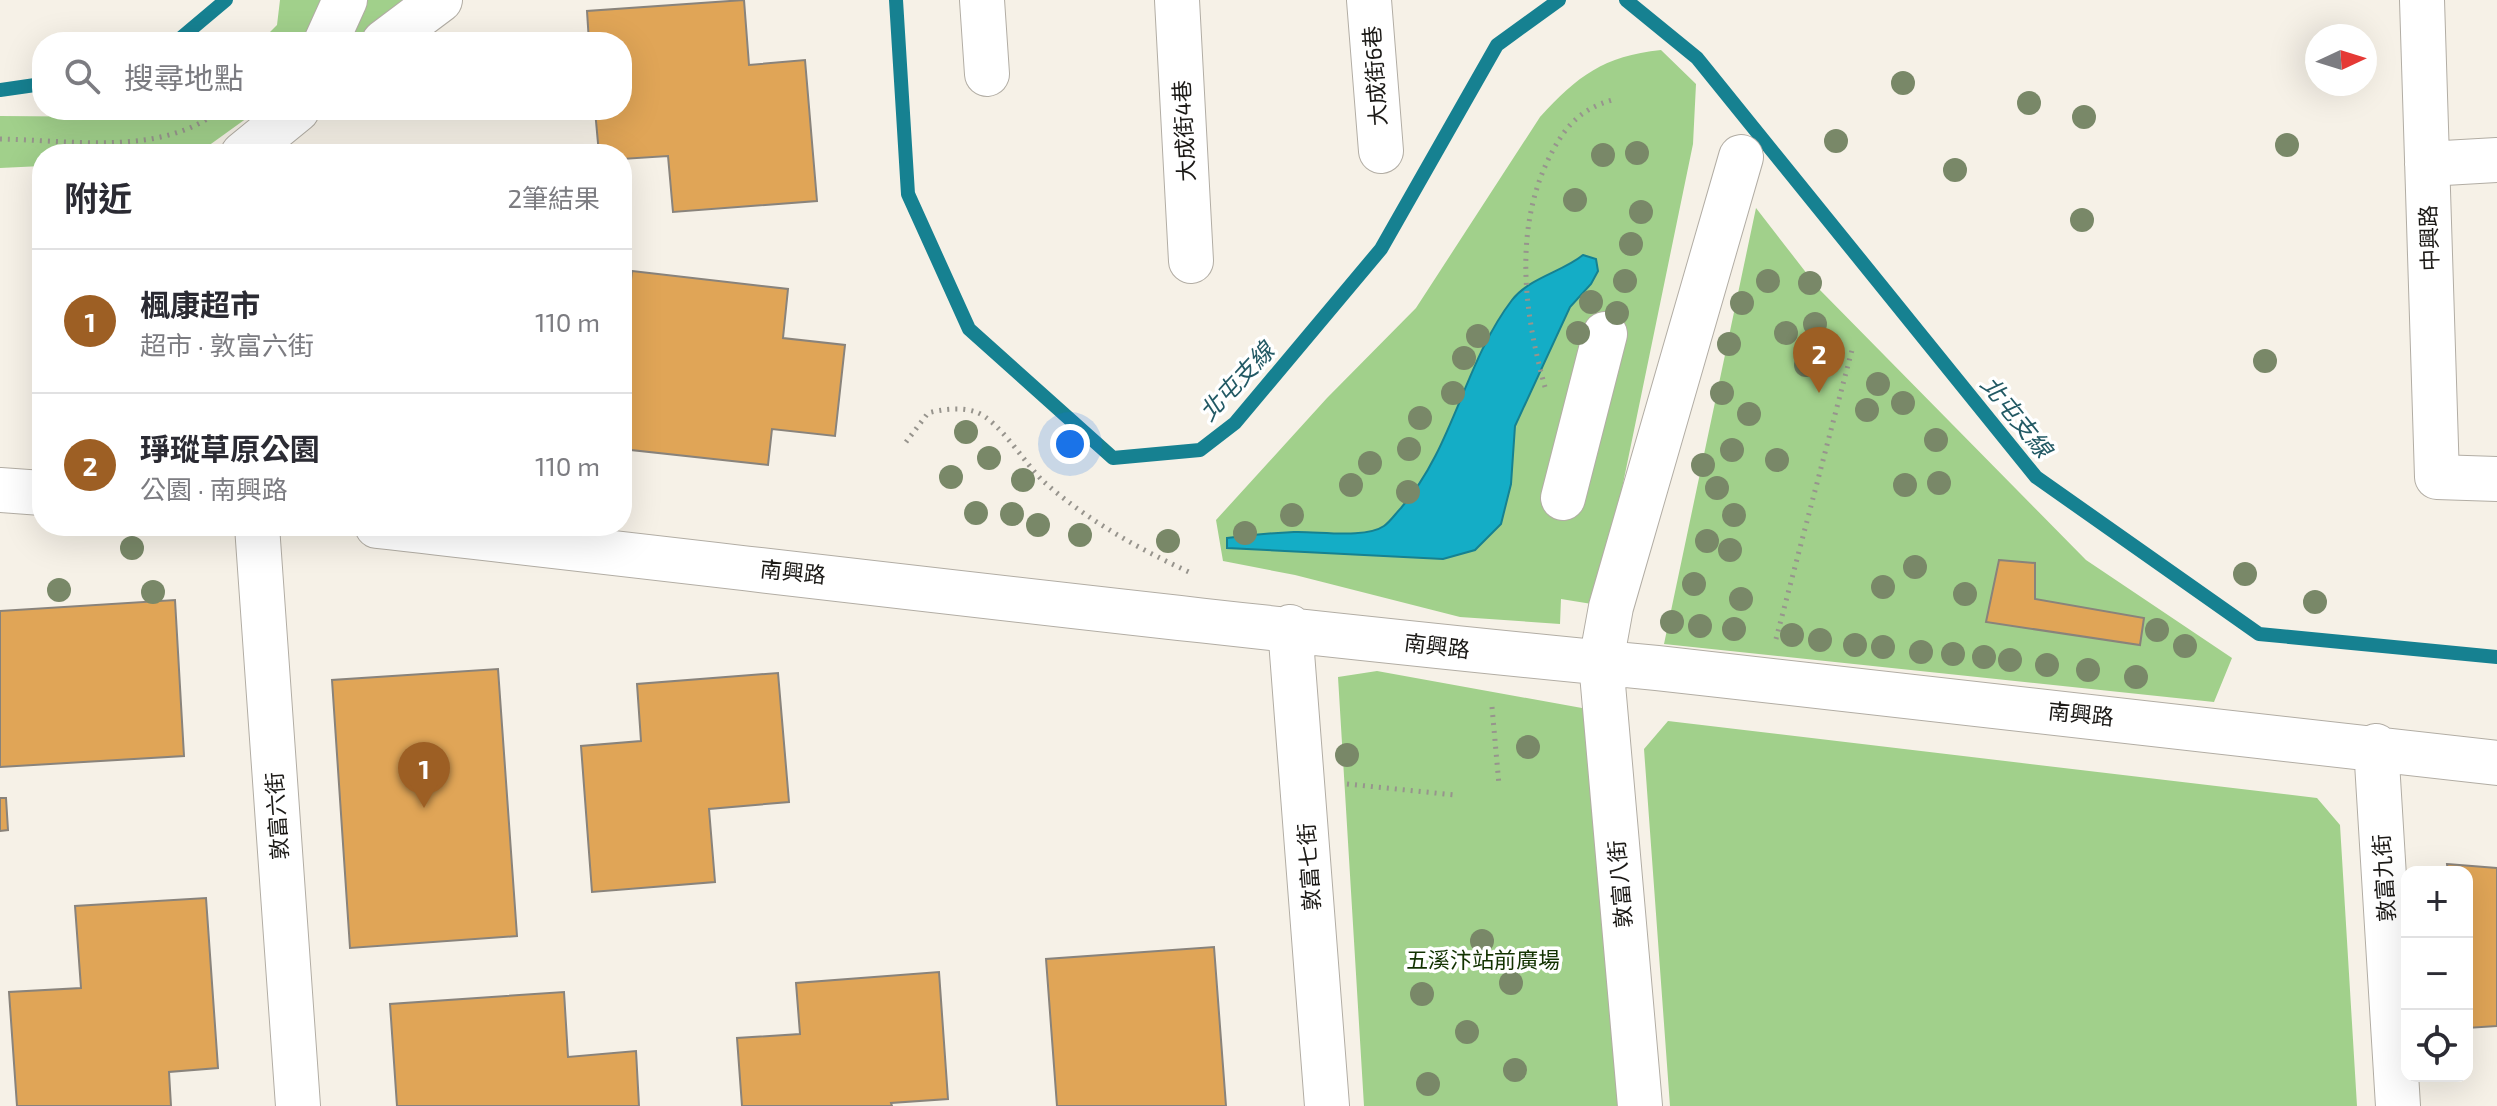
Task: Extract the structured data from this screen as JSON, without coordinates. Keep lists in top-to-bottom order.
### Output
{
  "streets": {
    "street": [
      "大成街6巷",
      "大成街4巷",
      "中興路",
      "南興路",
      "敦富六街",
      "敦富七街",
      "敦富九街",
      "敦富八街"
    ]
  },
  "crossings": [
    ["南興路", "敦富七街"],
    ["南興路", "敦富九街"],
    ["南興路", "敦富八街"]
  ],
  "water": ["北屯支線"],
  "parks": ["五溪汴站前廣場"],
  "north": "right",
  "page": {
    "search": "搜尋地點",
    "heading": ["附近", "2筆結果"],
    "list": [
      {
        "mark": "1",
        "name": "楓康超市",
        "note": "超市 · 敦富六街",
        "value": "110 m"
      },
      {
        "mark": "2",
        "name": "琤瑽草原公園",
        "note": "公園 · 南興路",
        "value": "110 m"
      }
    ],
    "pins": ["2", "1"],
    "map_buttons": ["+", "−"]
  }
}
